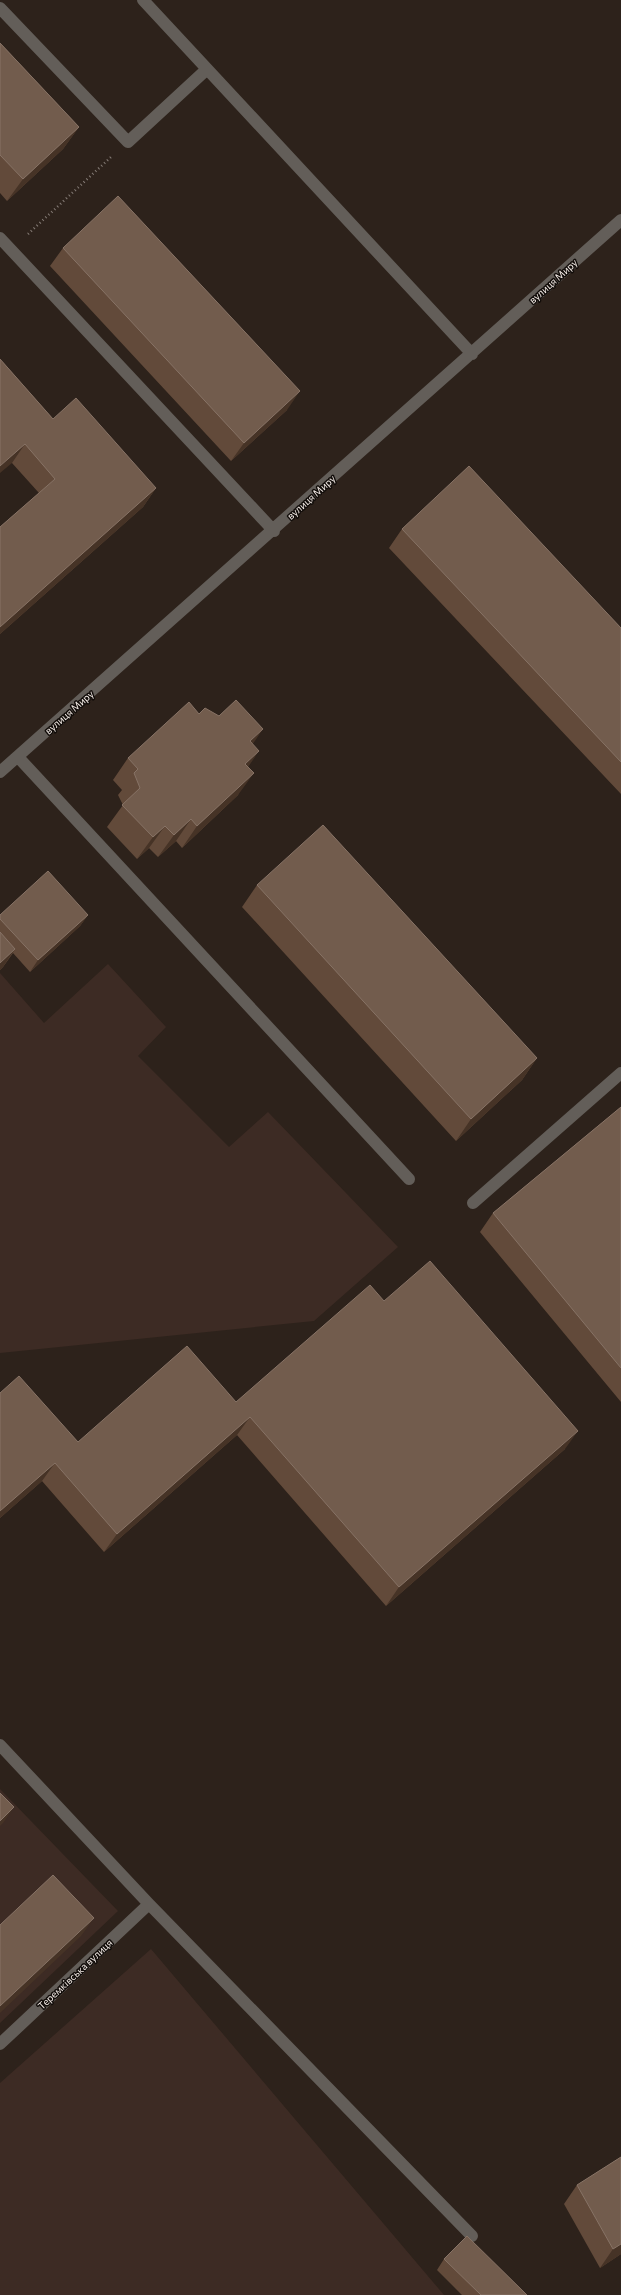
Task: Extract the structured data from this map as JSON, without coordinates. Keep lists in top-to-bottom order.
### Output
{
  "streets": {
    "street": ["вулиця Миру", "Теремківська вулиця"]
  }
}
